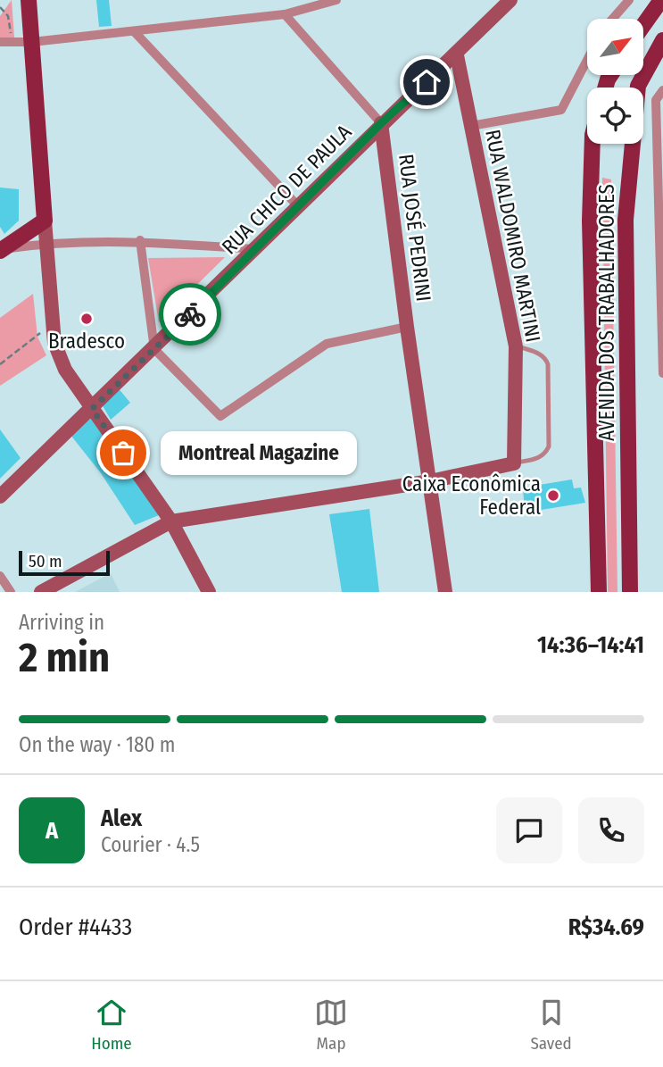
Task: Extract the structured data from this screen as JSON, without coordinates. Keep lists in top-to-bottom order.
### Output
{
  "streets": {
    "main road": [
      "RUA CHICO DE PAULA",
      "RUA JOSÉ PEDRINI",
      "RUA WALDOMIRO MARTINI",
      "AVENIDA DOS TRABALHADORES"
    ]
  },
  "crossings": [
    ["RUA CHICO DE PAULA", "RUA JOSÉ PEDRINI"],
    ["RUA CHICO DE PAULA", "RUA WALDOMIRO MARTINI"]
  ],
  "places": ["Bradesco", "Montreal Magazine", "Caixa Econômica Federal"],
  "scale_bar": "50 m",
  "north": "top right",
  "page": {
    "bubble": "Montreal Magazine",
    "scale": "50 m",
    "heading": ["2 min", "Arriving in", "14:36–14:41"],
    "panel": [
      "Alex",
      "Courier · 4.5",
      "Order #4433",
      "R$34.69"
    ],
    "bar": "On the way · 180 m",
    "round": "A",
    "tabs": ["Home", "Map", "Saved"]
  }
}
